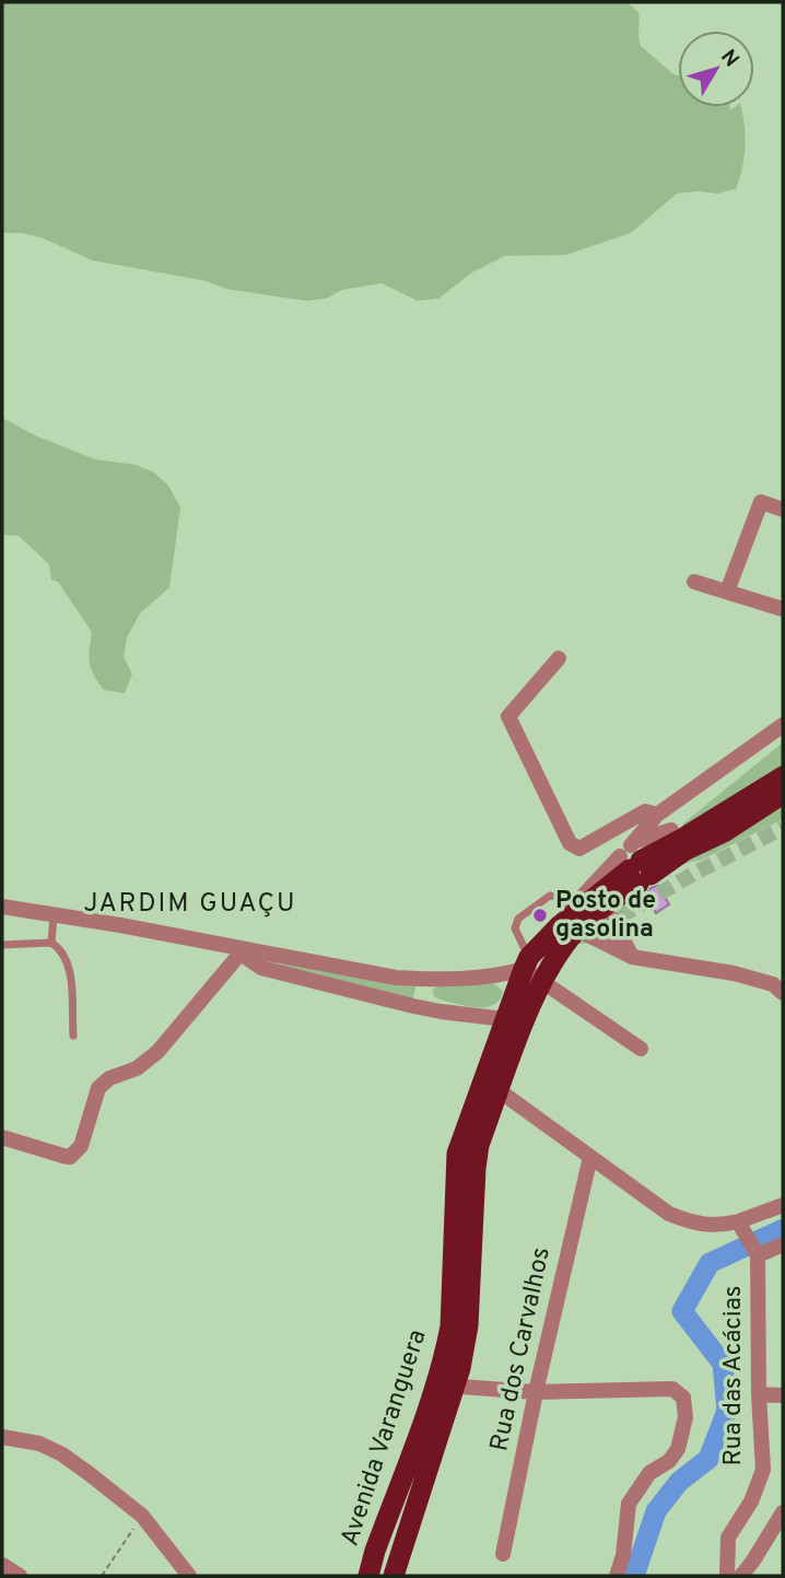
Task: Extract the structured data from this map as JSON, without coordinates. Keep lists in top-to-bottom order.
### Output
{
  "streets": {
    "highway": ["Avenida Varanguera"],
    "street": ["Rua dos Carvalhos", "Rua das Acácias"]
  },
  "districts": ["JARDIM GUAÇU"],
  "places": ["Posto de gasolina"],
  "north": "top right"
}
